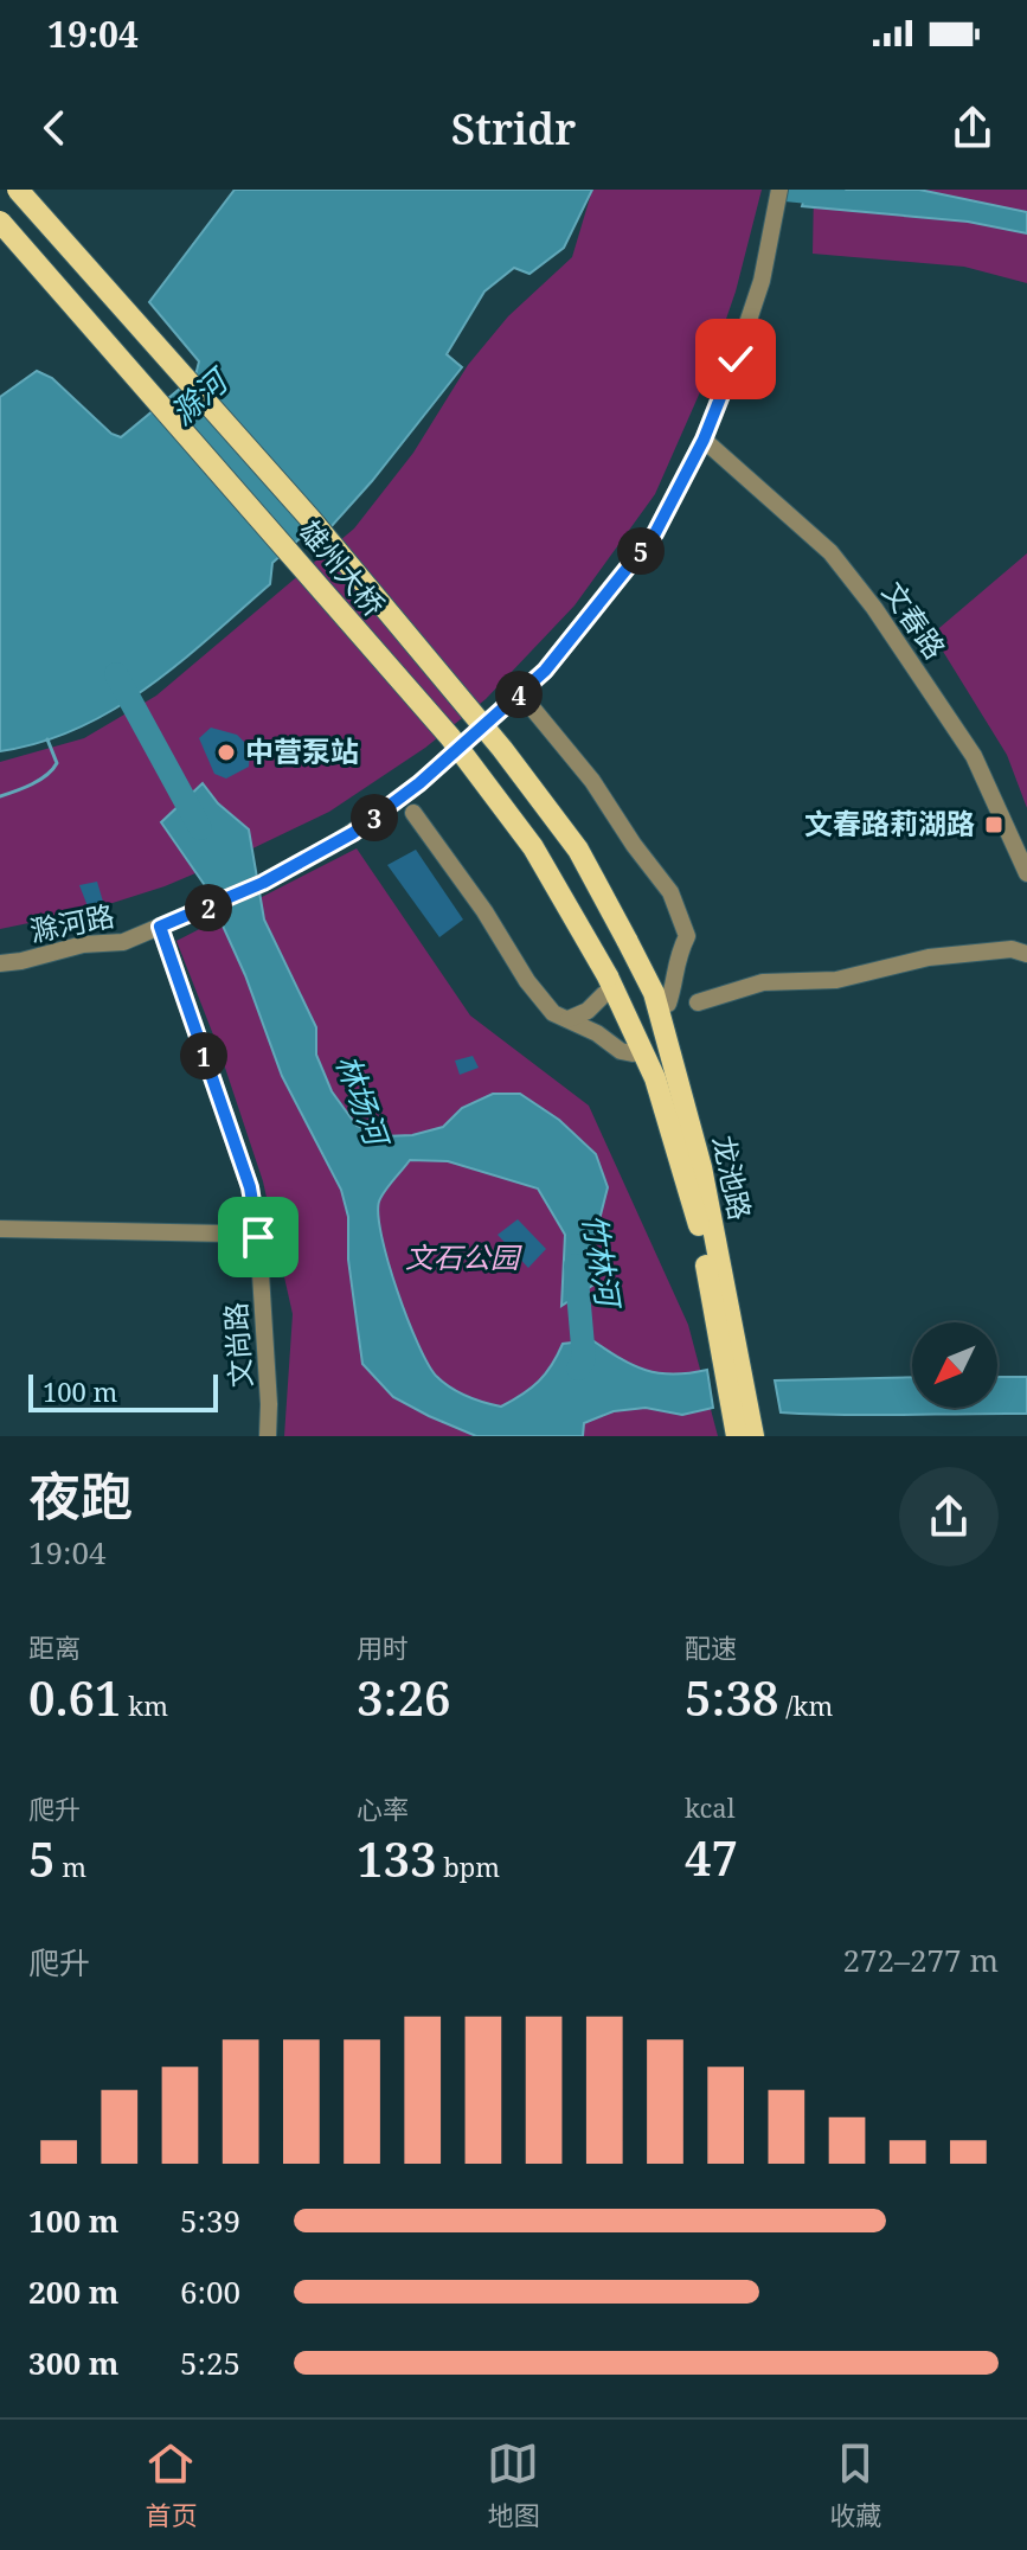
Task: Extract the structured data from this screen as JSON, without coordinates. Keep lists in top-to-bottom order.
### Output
{
  "streets": {
    "main road": ["雄州大桥", "龙池路"],
    "street": ["文春路", "滁河路", "文尚路"]
  },
  "crossings": [
    ["雄州大桥", "龙池路"],
    ["文春路", "滁河路"],
    ["滁河路", "文尚路"]
  ],
  "water": ["滁河", "林场河", "竹林河"],
  "parks": ["文石公园"],
  "places": {
    "other": ["中营泵站"],
    "transit": ["文春路莉湖路"]
  },
  "scale_bar": "100 m",
  "north": "bottom left",
  "page": {
    "status": "19:04",
    "header": "Stridr",
    "pins": [
      "5",
      "4",
      "3",
      "2",
      "1"
    ],
    "scale": "100 m",
    "heading": ["夜跑", "19:04"],
    "stats": [
      ["距离", "0.61 km"],
      ["用时", "3:26"],
      ["配速", "5:38 /km"],
      ["爬升", "5 m"],
      ["心率", "133 bpm"],
      ["kcal", "47"]
    ],
    "chart": ["爬升", "272–277 m"],
    "list": [
      {
        "name": "100 m",
        "note": "5:39"
      },
      {
        "name": "200 m",
        "note": "6:00"
      },
      {
        "name": "300 m",
        "note": "5:25"
      }
    ],
    "tabs": ["首页", "地图", "收藏"]
  }
}
